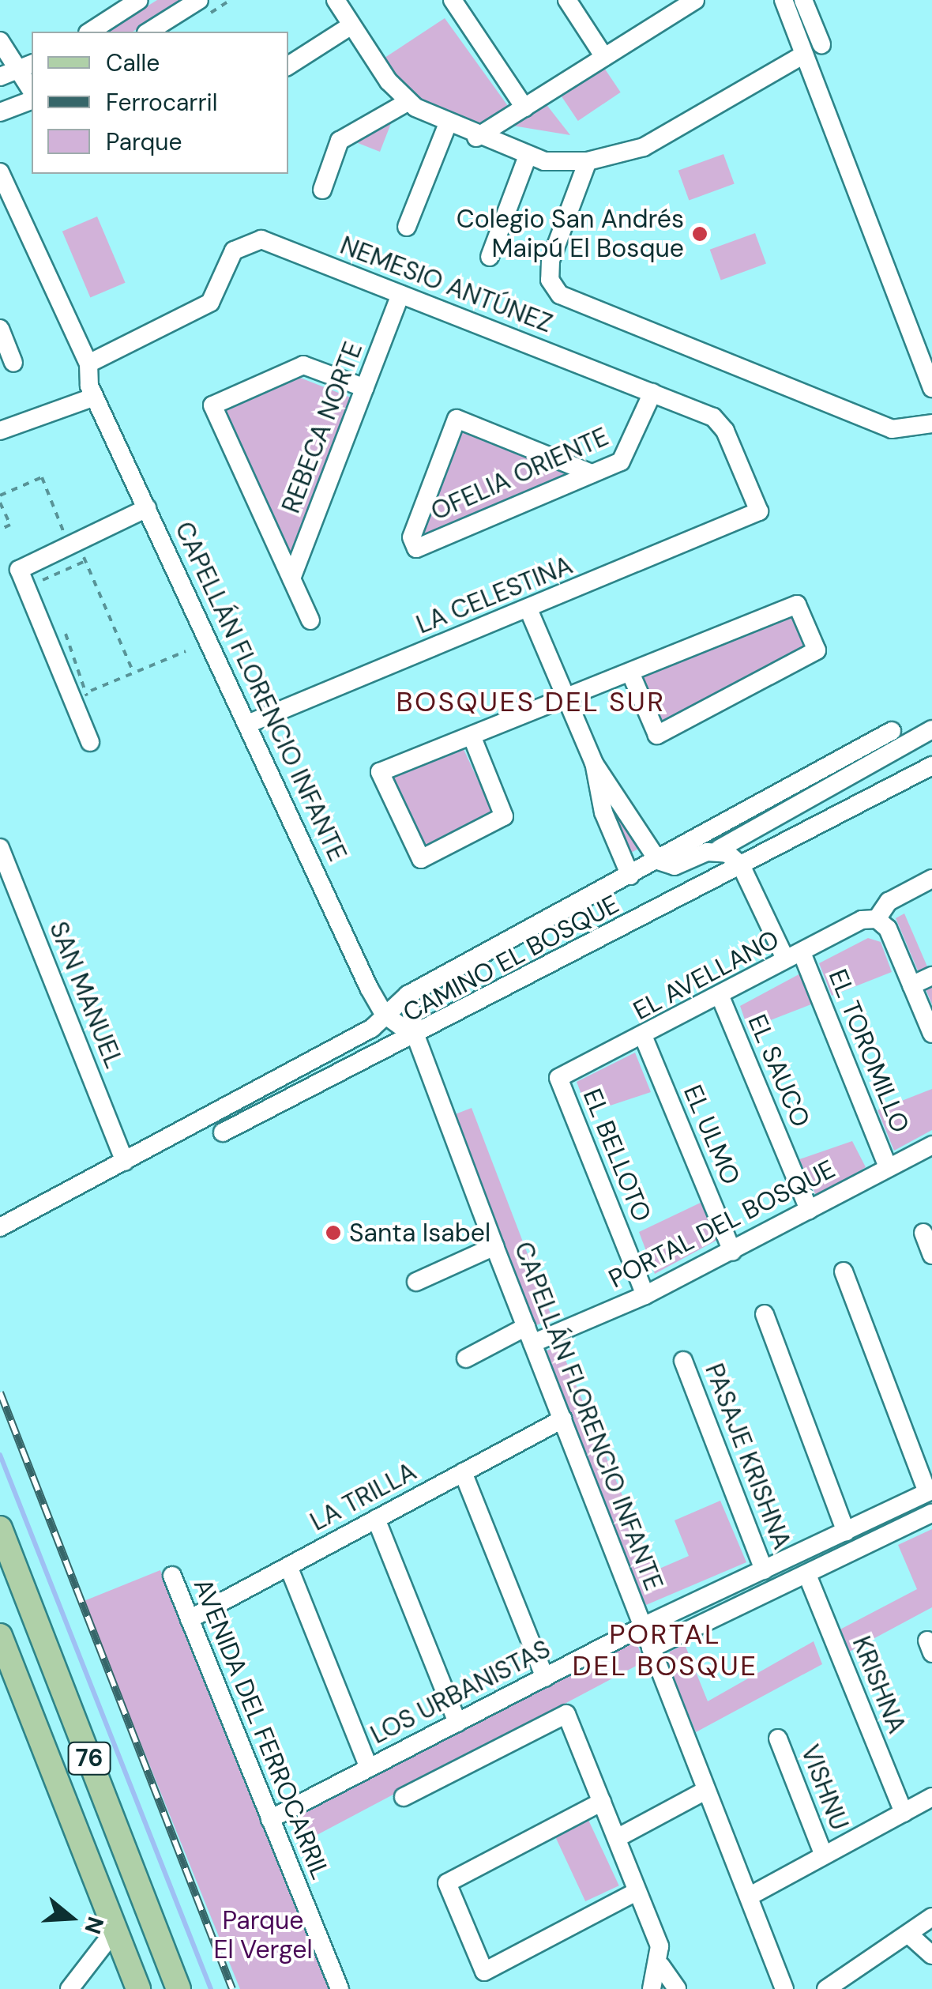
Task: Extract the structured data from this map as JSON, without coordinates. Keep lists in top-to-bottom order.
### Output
{
  "streets": {
    "main road": ["76"],
    "street": [
      "NEMESIO ANTÚNEZ",
      "REBECA NORTE",
      "OFELIA ORIENTE",
      "LA CELESTINA",
      "CAPELLÁN FLORENCIO INFANTE",
      "CAMINO EL BOSQUE",
      "EL AVELLANO",
      "SAN MANUEL",
      "EL TOROMILLO",
      "EL SAUCO",
      "EL ULMO",
      "EL BELLOTO",
      "PORTAL DEL BOSQUE",
      "PASAJE KRISHNA",
      "LA TRILLA",
      "KRISHNA",
      "LOS URBANISTAS",
      "AVENIDA DEL FERROCARRIL",
      "VISHNU"
    ]
  },
  "crossings": [
    ["NEMESIO ANTÚNEZ", "REBECA NORTE"],
    ["NEMESIO ANTÚNEZ", "OFELIA ORIENTE"],
    ["NEMESIO ANTÚNEZ", "LA CELESTINA"],
    ["NEMESIO ANTÚNEZ", "CAPELLÁN FLORENCIO INFANTE"],
    ["LA CELESTINA", "CAPELLÁN FLORENCIO INFANTE"],
    ["CAPELLÁN FLORENCIO INFANTE", "CAMINO EL BOSQUE"],
    ["CAPELLÁN FLORENCIO INFANTE", "PORTAL DEL BOSQUE"],
    ["CAPELLÁN FLORENCIO INFANTE", "LA TRILLA"],
    ["CAPELLÁN FLORENCIO INFANTE", "LOS URBANISTAS"],
    ["CAMINO EL BOSQUE", "SAN MANUEL"],
    ["CAMINO EL BOSQUE", "EL TOROMILLO"],
    ["EL AVELLANO", "EL TOROMILLO"],
    ["EL AVELLANO", "EL SAUCO"],
    ["EL AVELLANO", "EL ULMO"],
    ["EL AVELLANO", "EL BELLOTO"],
    ["EL TOROMILLO", "PORTAL DEL BOSQUE"],
    ["EL SAUCO", "PORTAL DEL BOSQUE"],
    ["EL ULMO", "PORTAL DEL BOSQUE"],
    ["EL BELLOTO", "PORTAL DEL BOSQUE"],
    ["PASAJE KRISHNA", "LOS URBANISTAS"],
    ["LA TRILLA", "AVENIDA DEL FERROCARRIL"],
    ["LOS URBANISTAS", "AVENIDA DEL FERROCARRIL"]
  ],
  "districts": ["BOSQUES DEL SUR", "PORTAL DEL BOSQUE"],
  "parks": ["Parque El Vergel"],
  "places": ["Colegio San Andrés Maipú El Bosque", "Santa Isabel"],
  "legend": ["Calle", "Ferrocarril", "Parque"],
  "north": "right"
}
